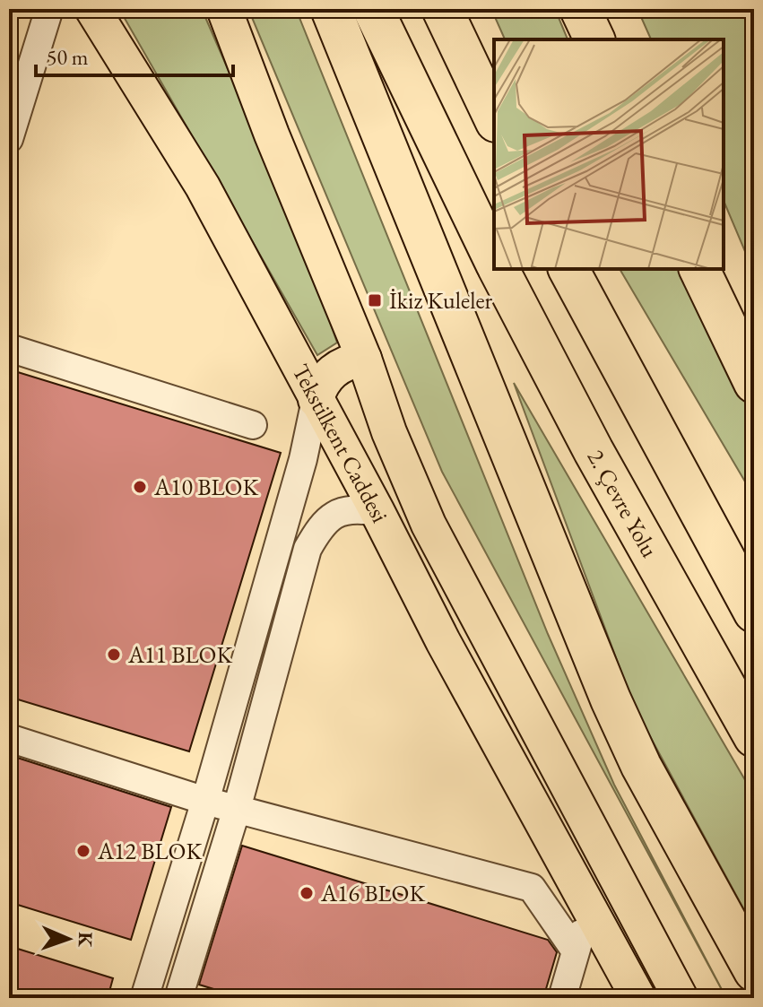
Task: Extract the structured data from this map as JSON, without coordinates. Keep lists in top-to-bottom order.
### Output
{
  "streets": {
    "highway": ["2. Çevre Yolu"],
    "main road": ["Tekstilkent Caddesi"]
  },
  "places": {
    "transit": ["İkiz Kuleler"],
    "other": [
      "A10 BLOK",
      "A11 BLOK",
      "A12 BLOK",
      "A16 BLOK"
    ]
  },
  "scale_bar": "50 m",
  "north": "right"
}
